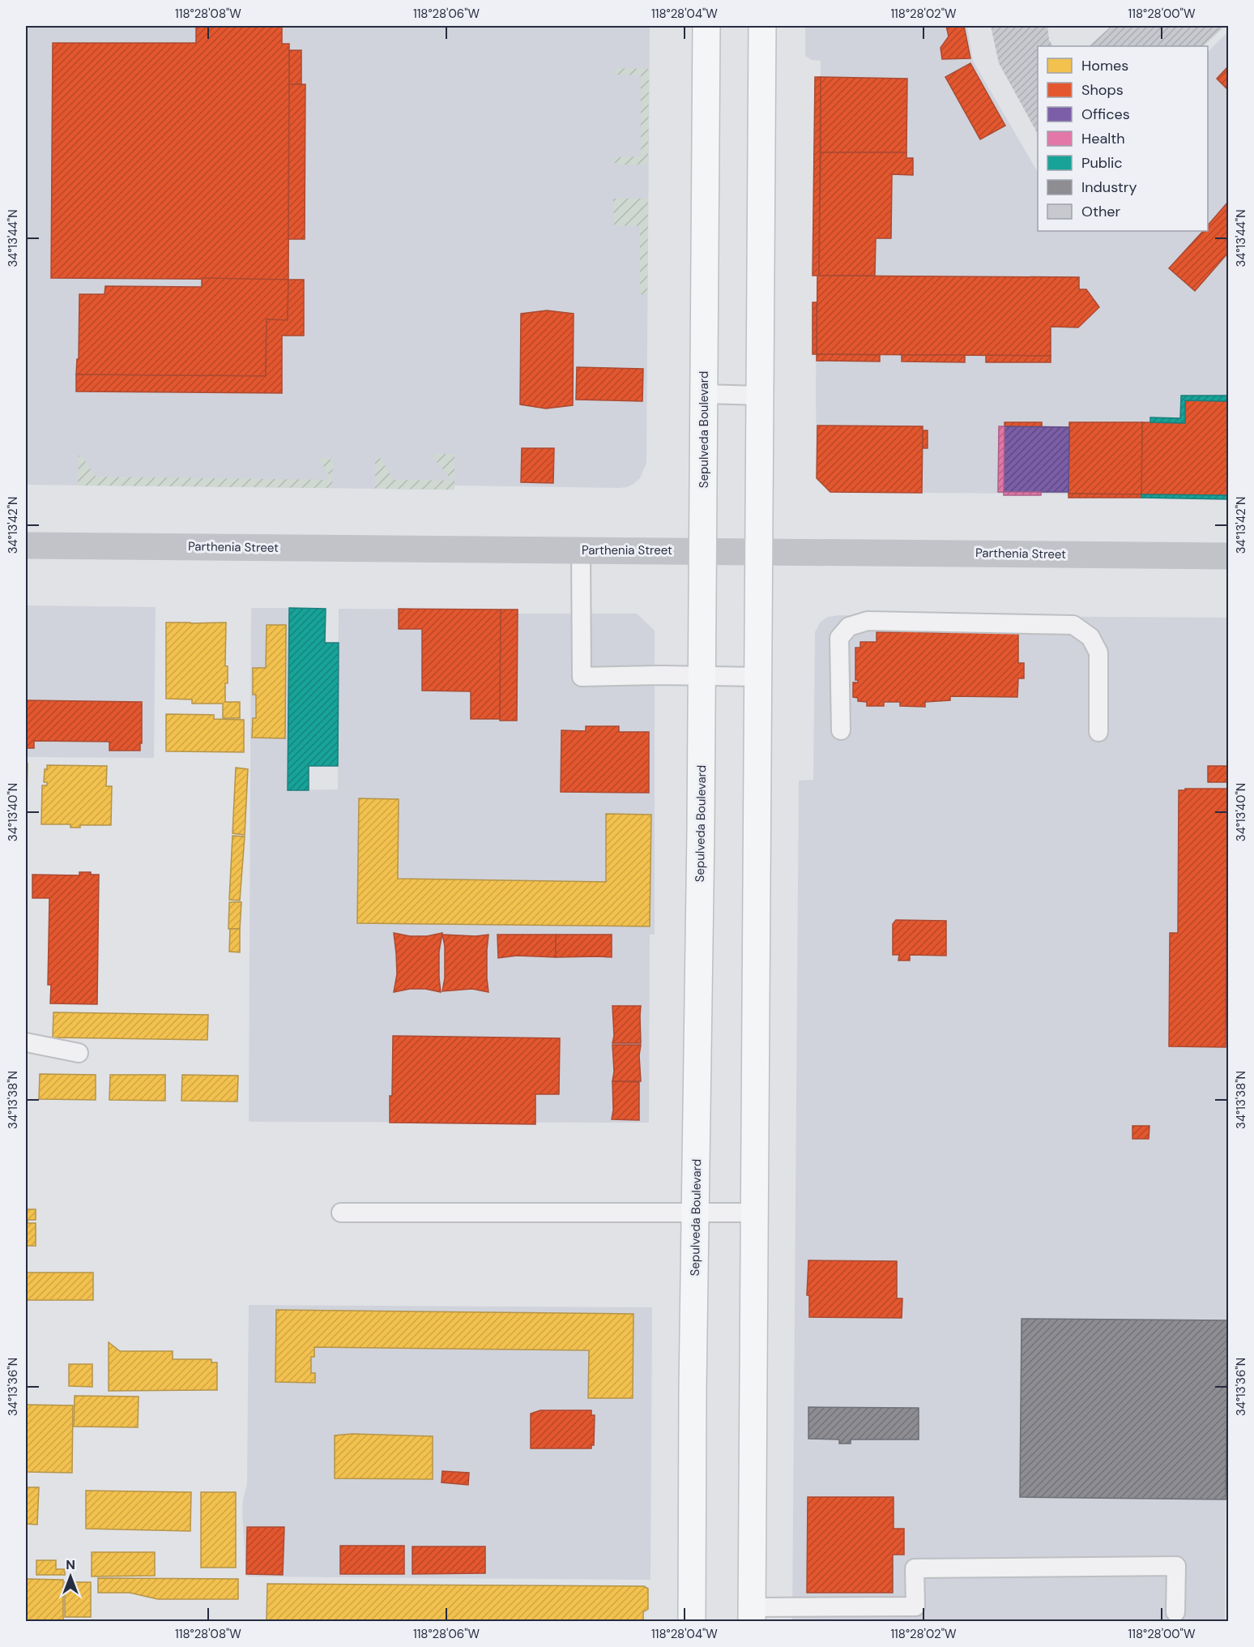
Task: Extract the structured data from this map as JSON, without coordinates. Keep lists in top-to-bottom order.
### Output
{
  "streets": {
    "main road": ["Sepulveda Boulevard", "Parthenia Street"]
  },
  "crossings": [
    ["Sepulveda Boulevard", "Parthenia Street"]
  ],
  "legend": [
    "Homes",
    "Shops",
    "Offices",
    "Health",
    "Public",
    "Industry",
    "Other"
  ],
  "north": "top",
  "coordinates": [
    "118°28'08\"W",
    "118°28'06\"W",
    "118°28'04\"W",
    "118°28'02\"W",
    "118°28'00\"W",
    "34°13'44\"N",
    "34°13'42\"N",
    "34°13'40\"N",
    "34°13'38\"N",
    "34°13'36\"N"
  ]
}
